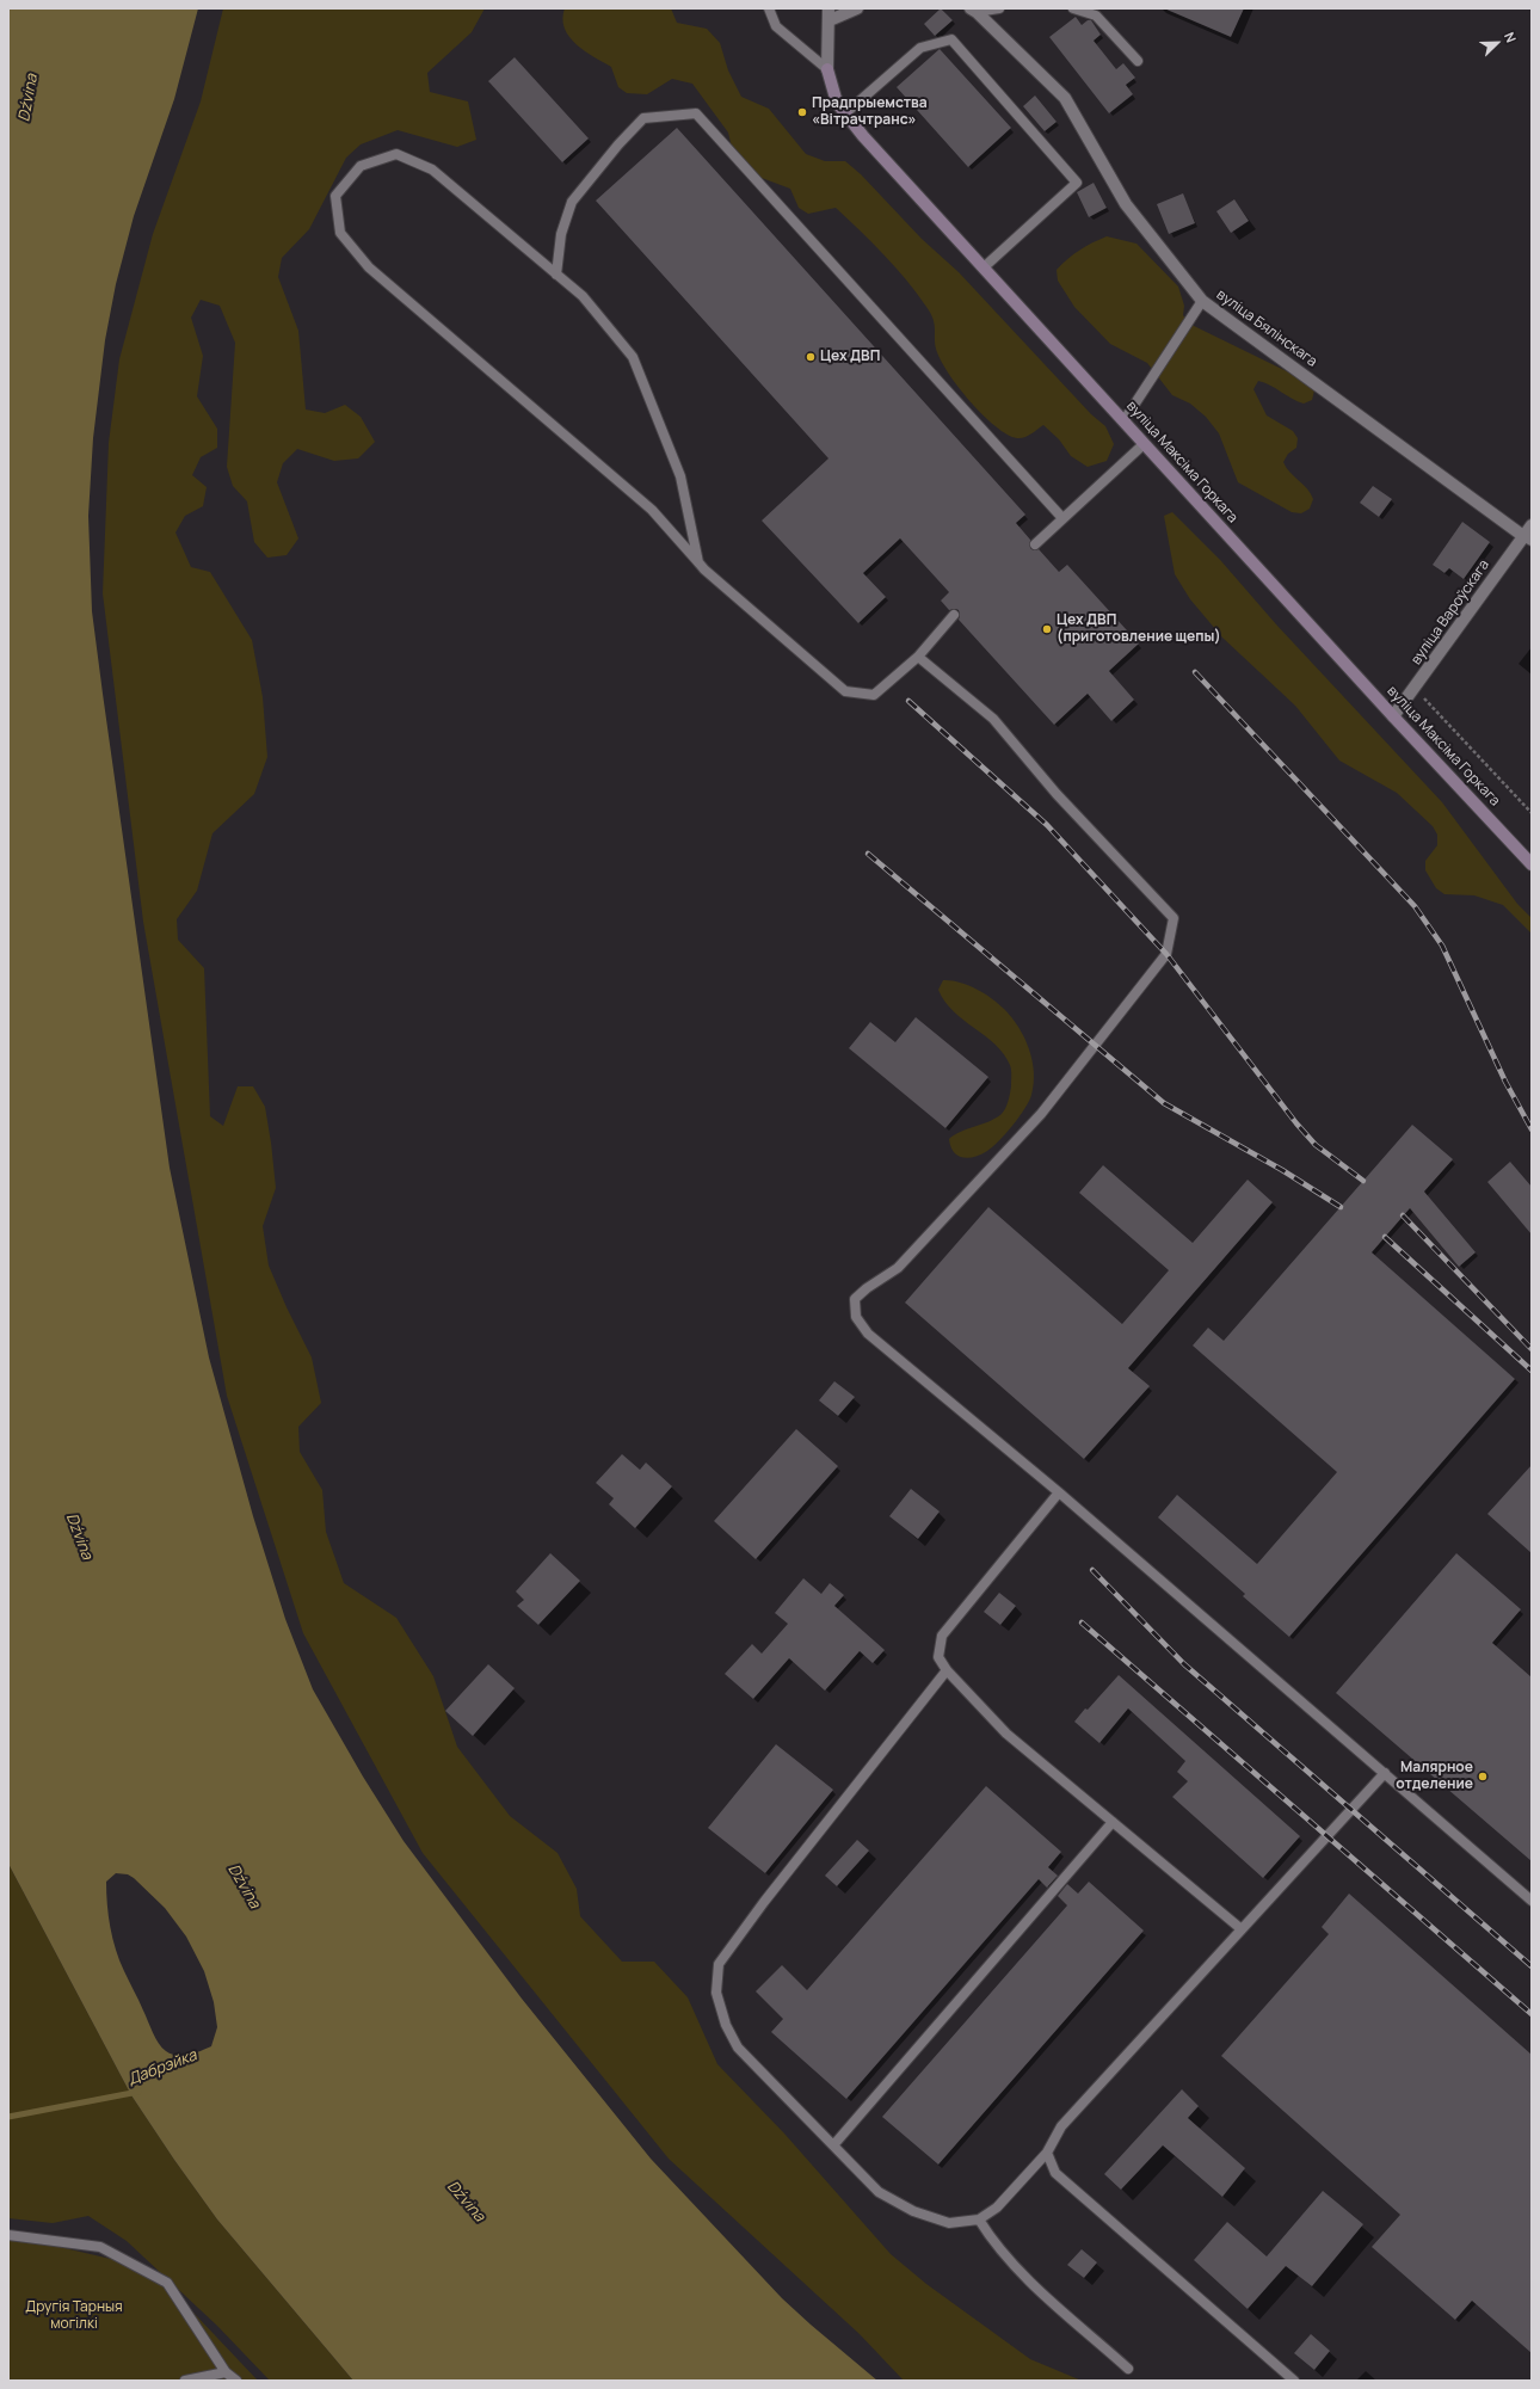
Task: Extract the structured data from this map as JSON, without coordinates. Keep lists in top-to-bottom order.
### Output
{
  "streets": {
    "main road": ["вуліца Максіма Горкага"],
    "street": ["вуліца Бялінскага", "вуліца Вароўскага"]
  },
  "crossings": [
    ["вуліца Бялінскага", "вуліца Вароўскага"],
    ["вуліца Максіма Горкага", "вуліца Вароўскага"]
  ],
  "water": ["Dźvina", "Дабрэйка"],
  "parks": ["Другія Тарныя могілкі"],
  "places": [
    "Прадпрыемства «Вітрачтранс»",
    "Цех ДВП",
    "Цех ДВП (приготовление щепы)",
    "Малярное отделение"
  ],
  "north": "top right"
}
